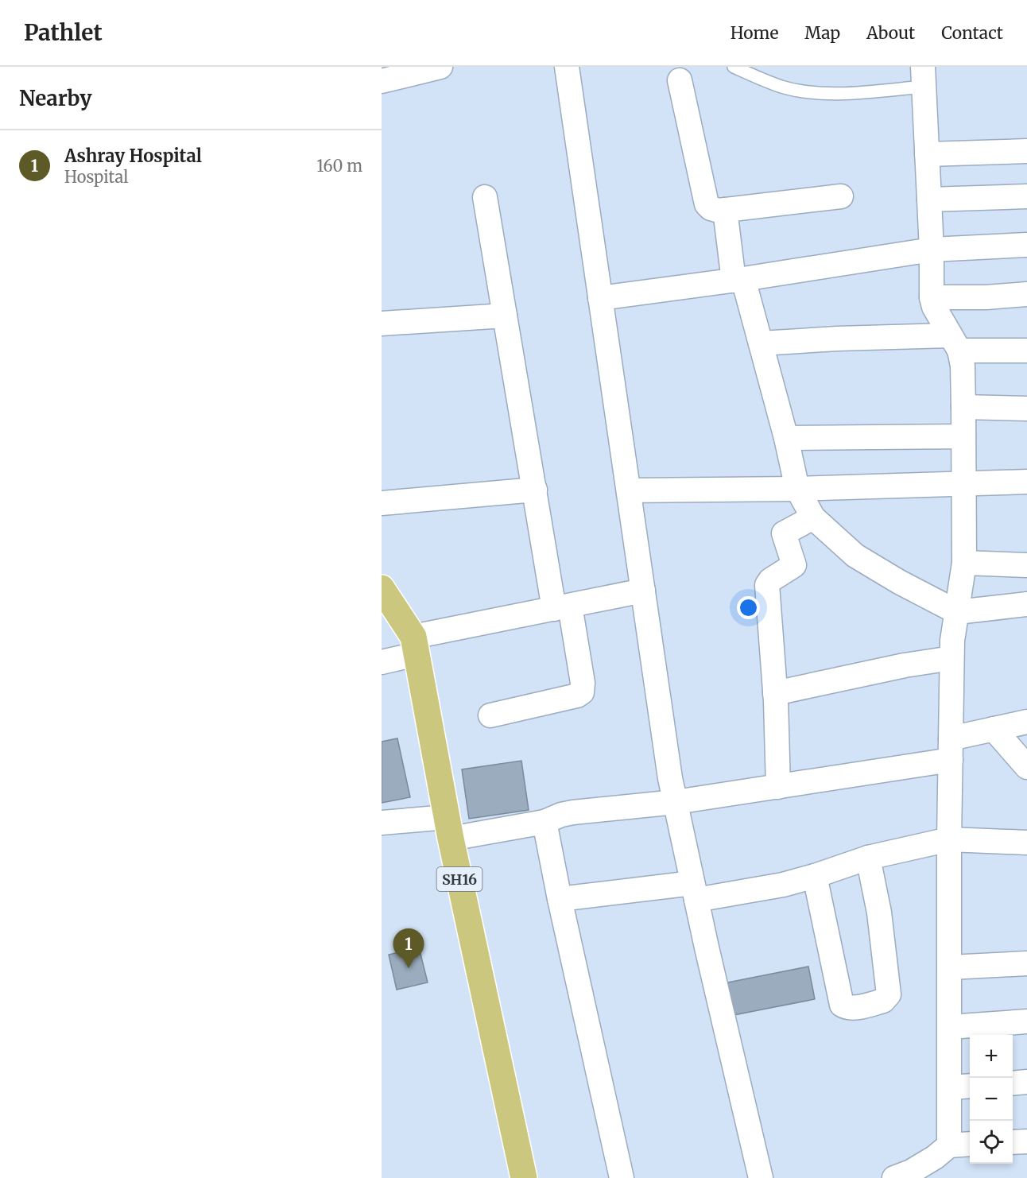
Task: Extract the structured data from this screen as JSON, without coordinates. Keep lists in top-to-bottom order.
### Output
{
  "streets": {
    "main road": ["SH16"]
  },
  "page": {
    "header": "Pathlet",
    "nav": [
      "Home",
      "Map",
      "About",
      "Contact"
    ],
    "heading": "Nearby",
    "list": [
      {
        "mark": "1",
        "name": "Ashray Hospital",
        "note": "Hospital",
        "value": "160 m"
      }
    ],
    "pins": "1",
    "map_buttons": ["+", "−"]
  }
}
